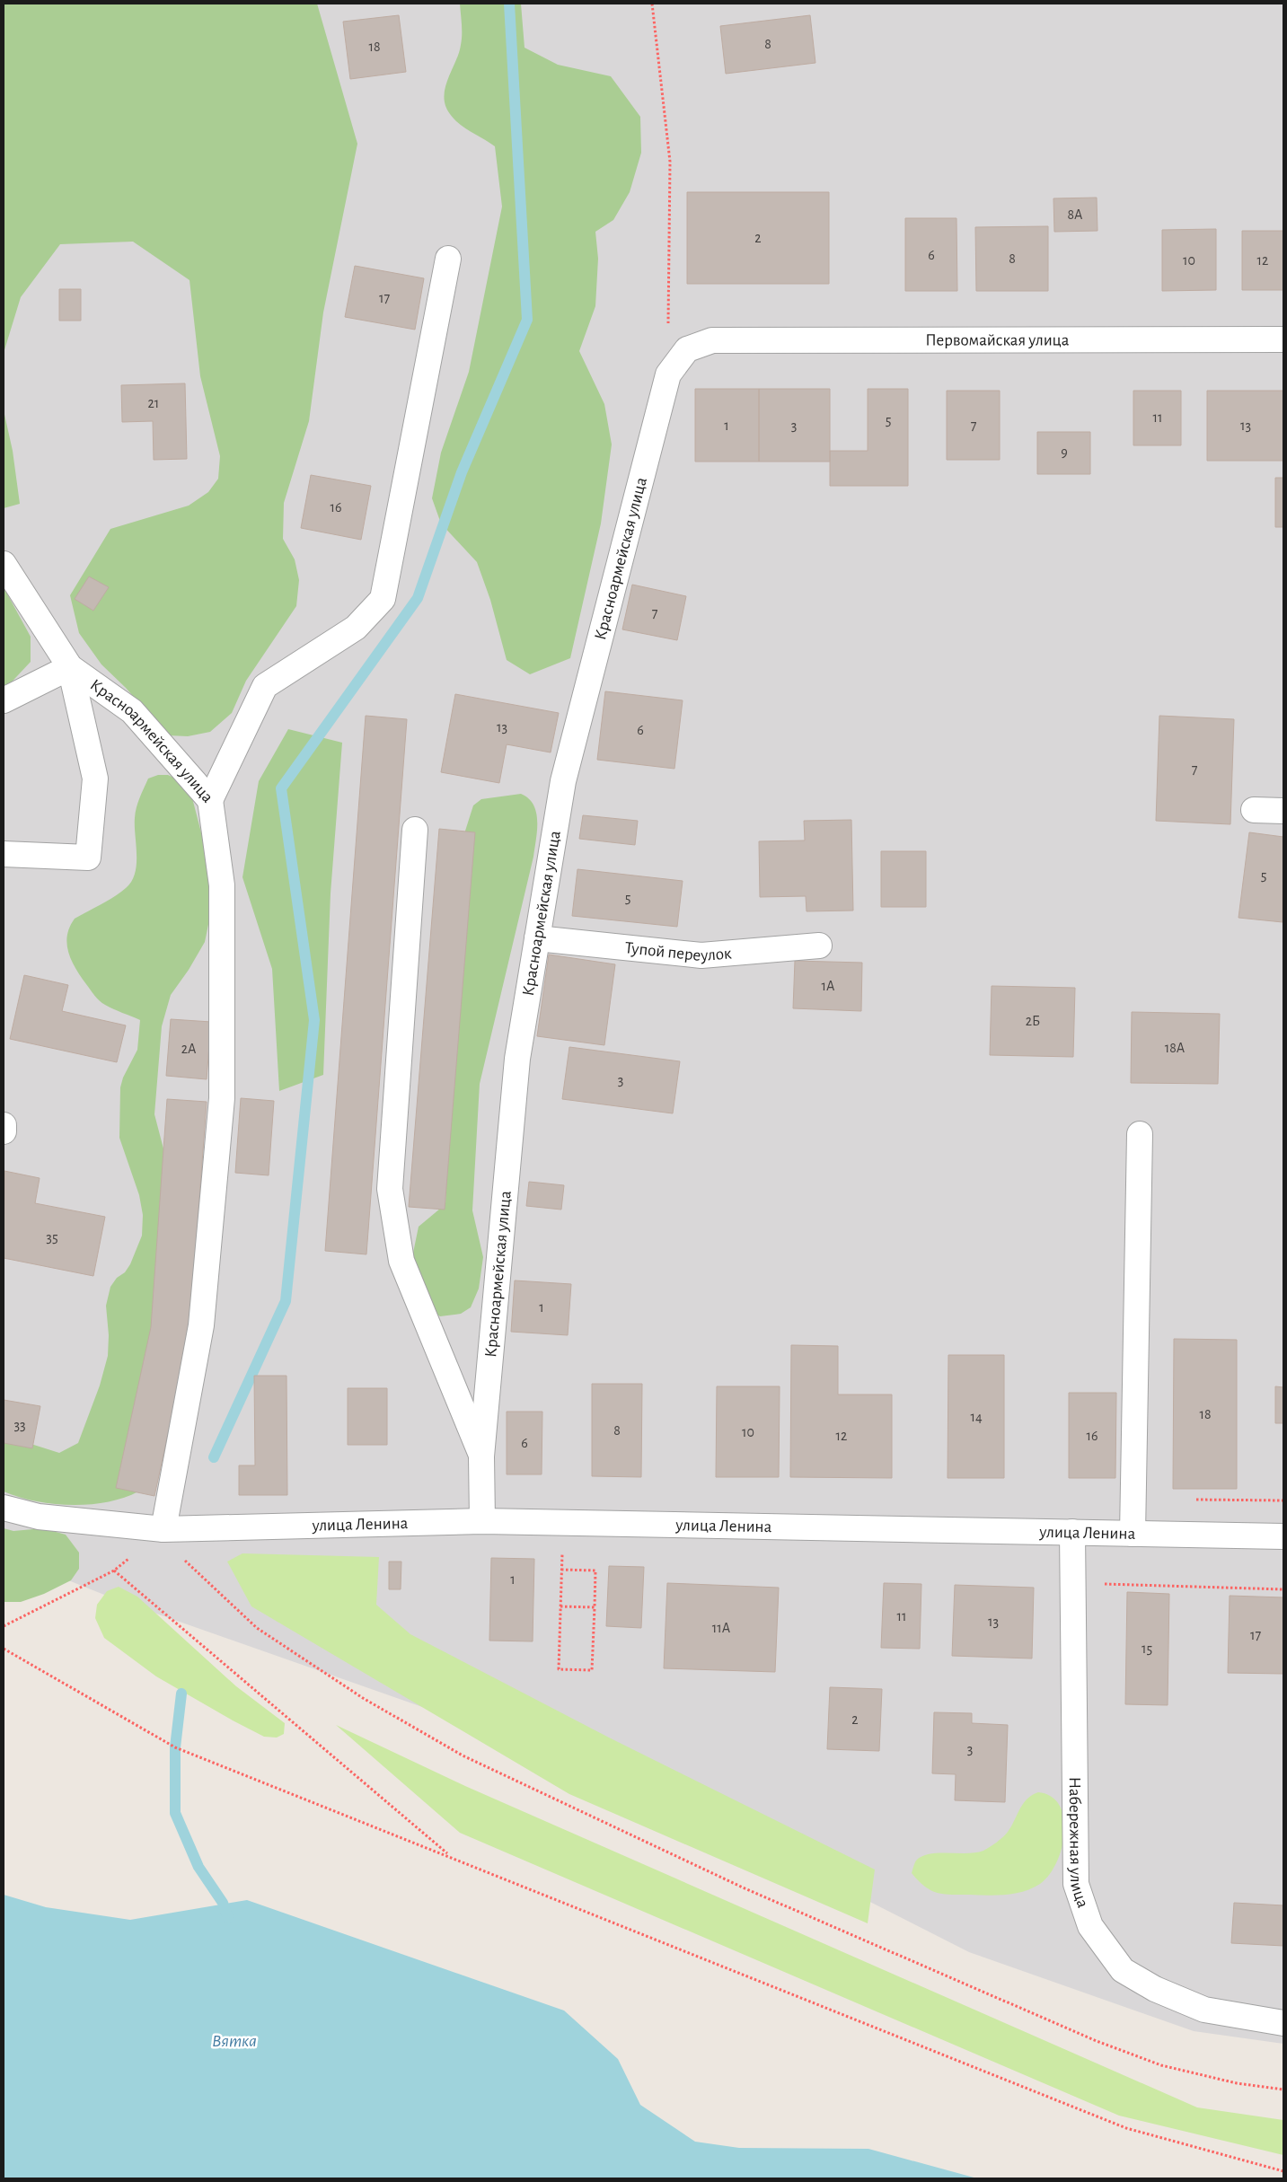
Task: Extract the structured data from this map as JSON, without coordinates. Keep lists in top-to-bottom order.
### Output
{
  "streets": {
    "street": [
      "Первомайская улица",
      "Красноармейская улица",
      "Тупой переулок",
      "улица Ленина",
      "Набережная улица"
    ]
  },
  "crossings": [
    ["Первомайская улица", "Красноармейская улица"],
    ["Красноармейская улица", "Тупой переулок"],
    ["Красноармейская улица", "улица Ленина"],
    ["улица Ленина", "Набережная улица"]
  ],
  "water": ["Вятка"],
  "house_numbers": [
    "8",
    "18",
    "8А",
    "2",
    "6",
    "8",
    "10",
    "12",
    "17",
    "21",
    "11",
    "5",
    "1",
    "3",
    "7",
    "13",
    "9",
    "16",
    "7",
    "13",
    "6",
    "7",
    "5",
    "5",
    "1А",
    "2Б",
    "18А",
    "2А",
    "3",
    "35",
    "1",
    "18",
    "14",
    "33",
    "8",
    "10",
    "12",
    "16",
    "6",
    "1",
    "11",
    "13",
    "11А",
    "17",
    "15",
    "2",
    "3"
  ]
}
